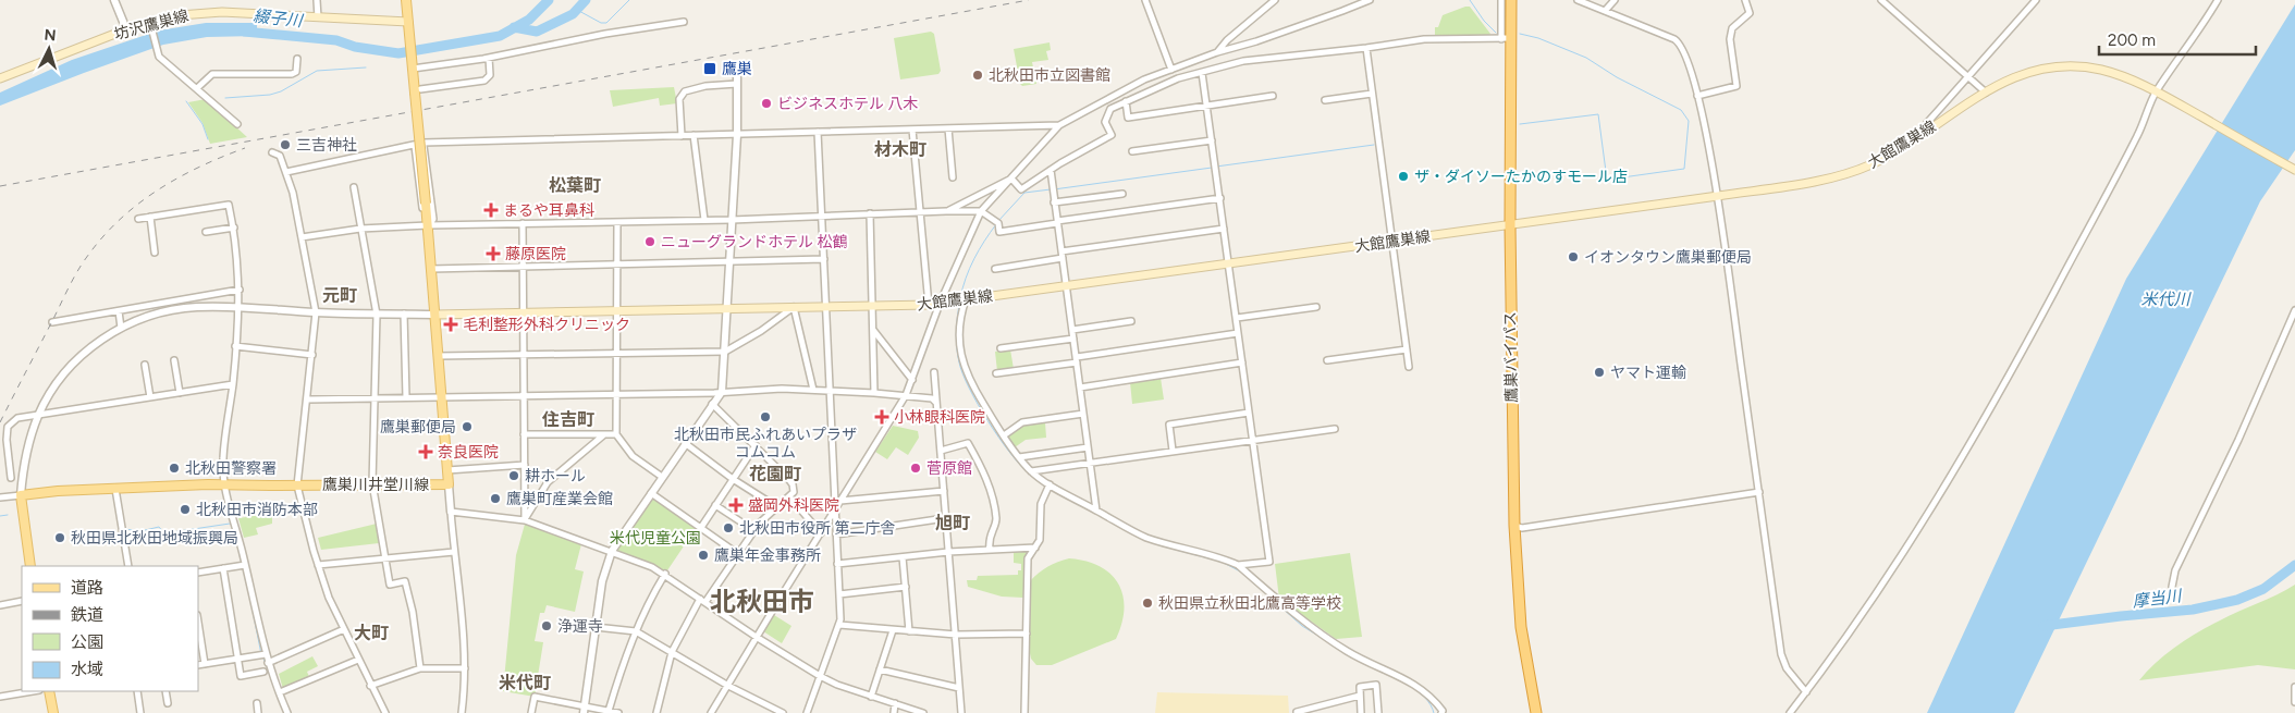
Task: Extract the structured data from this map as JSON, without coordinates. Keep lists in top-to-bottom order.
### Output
{
  "streets": {
    "highway": ["鷹巣バイパス"],
    "main road": ["坊沢鷹巣線", "大館鷹巣線", "鷹巣川井堂川線"]
  },
  "crossings": [
    ["坊沢鷹巣線", "鷹巣川井堂川線"],
    ["大館鷹巣線", "鷹巣バイパス"],
    ["大館鷹巣線", "鷹巣川井堂川線"]
  ],
  "districts": [
    "材木町",
    "松葉町",
    "元町",
    "住吉町",
    "花園町",
    "旭町",
    "北秋田市",
    "大町",
    "米代町"
  ],
  "water": ["綴子川", "米代川", "摩当川"],
  "parks": ["米代児童公園"],
  "places": {
    "transit": ["鷹巣"],
    "other": [
      "北秋田市立図書館",
      "ビジネスホテル 八木",
      "三吉神社",
      "ザ・ダイソーたかのすモール店",
      "ニューグランドホテル 松鶴",
      "イオンタウン鷹巣郵便局",
      "ヤマト運輸",
      "北秋田市民ふれあいプラザ コムコム",
      "鷹巣郵便局",
      "北秋田警察署",
      "菅原館",
      "耕ホール",
      "鷹巣町産業会館",
      "北秋田市消防本部",
      "北秋田市役所 第二庁舎",
      "秋田県北秋田地域振興局",
      "鷹巣年金事務所",
      "秋田県立秋田北鷹高等学校",
      "浄運寺"
    ],
    "health": [
      "まるや耳鼻科",
      "藤原医院",
      "毛利整形外科クリニック",
      "小林眼科医院",
      "奈良医院",
      "盛岡外科医院"
    ]
  },
  "legend": [
    "道路",
    "鉄道",
    "公園",
    "水域"
  ],
  "scale_bar": "200 m",
  "north": "top"
}
